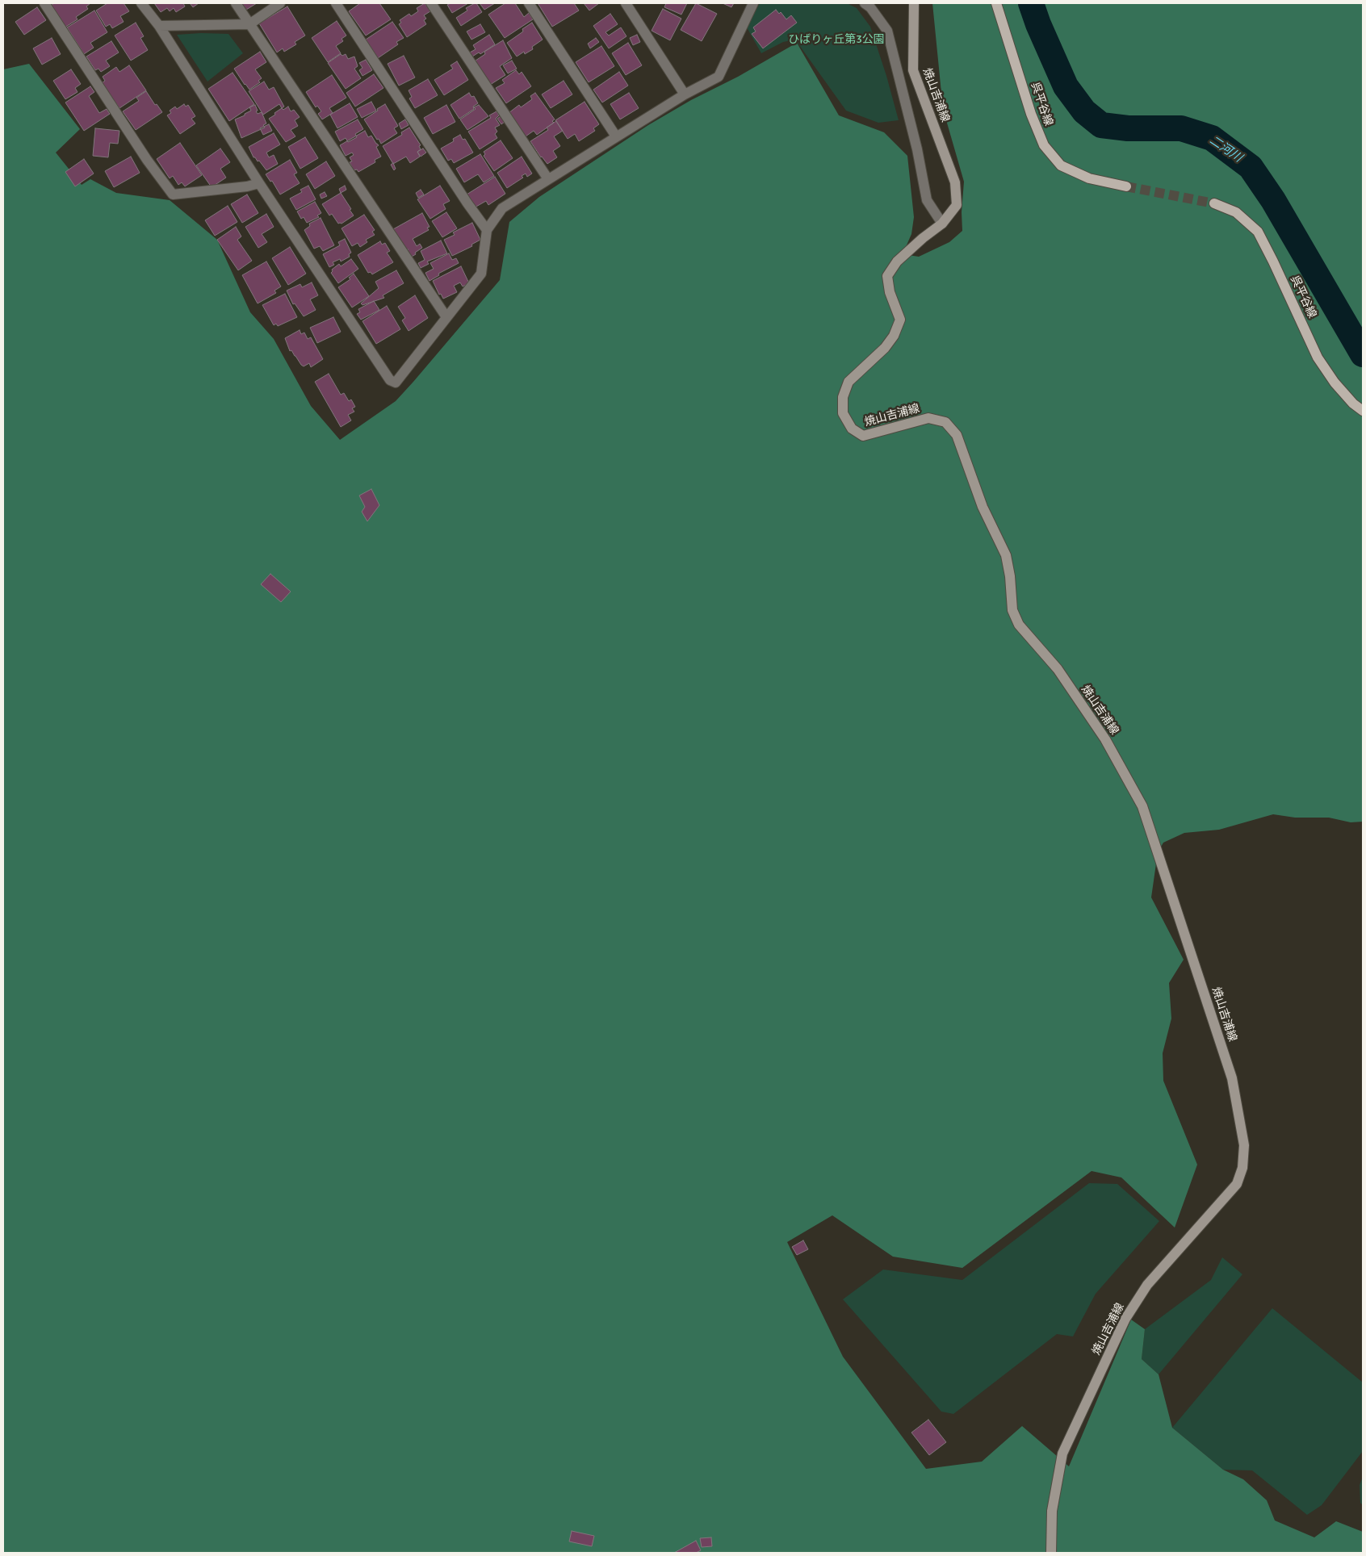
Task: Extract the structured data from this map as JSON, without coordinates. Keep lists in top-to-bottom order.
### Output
{
  "streets": {
    "main road": ["焼山吉浦線", "呉平谷線"]
  },
  "water": ["二河川"],
  "parks": ["ひばりヶ丘第3公園"]
}
